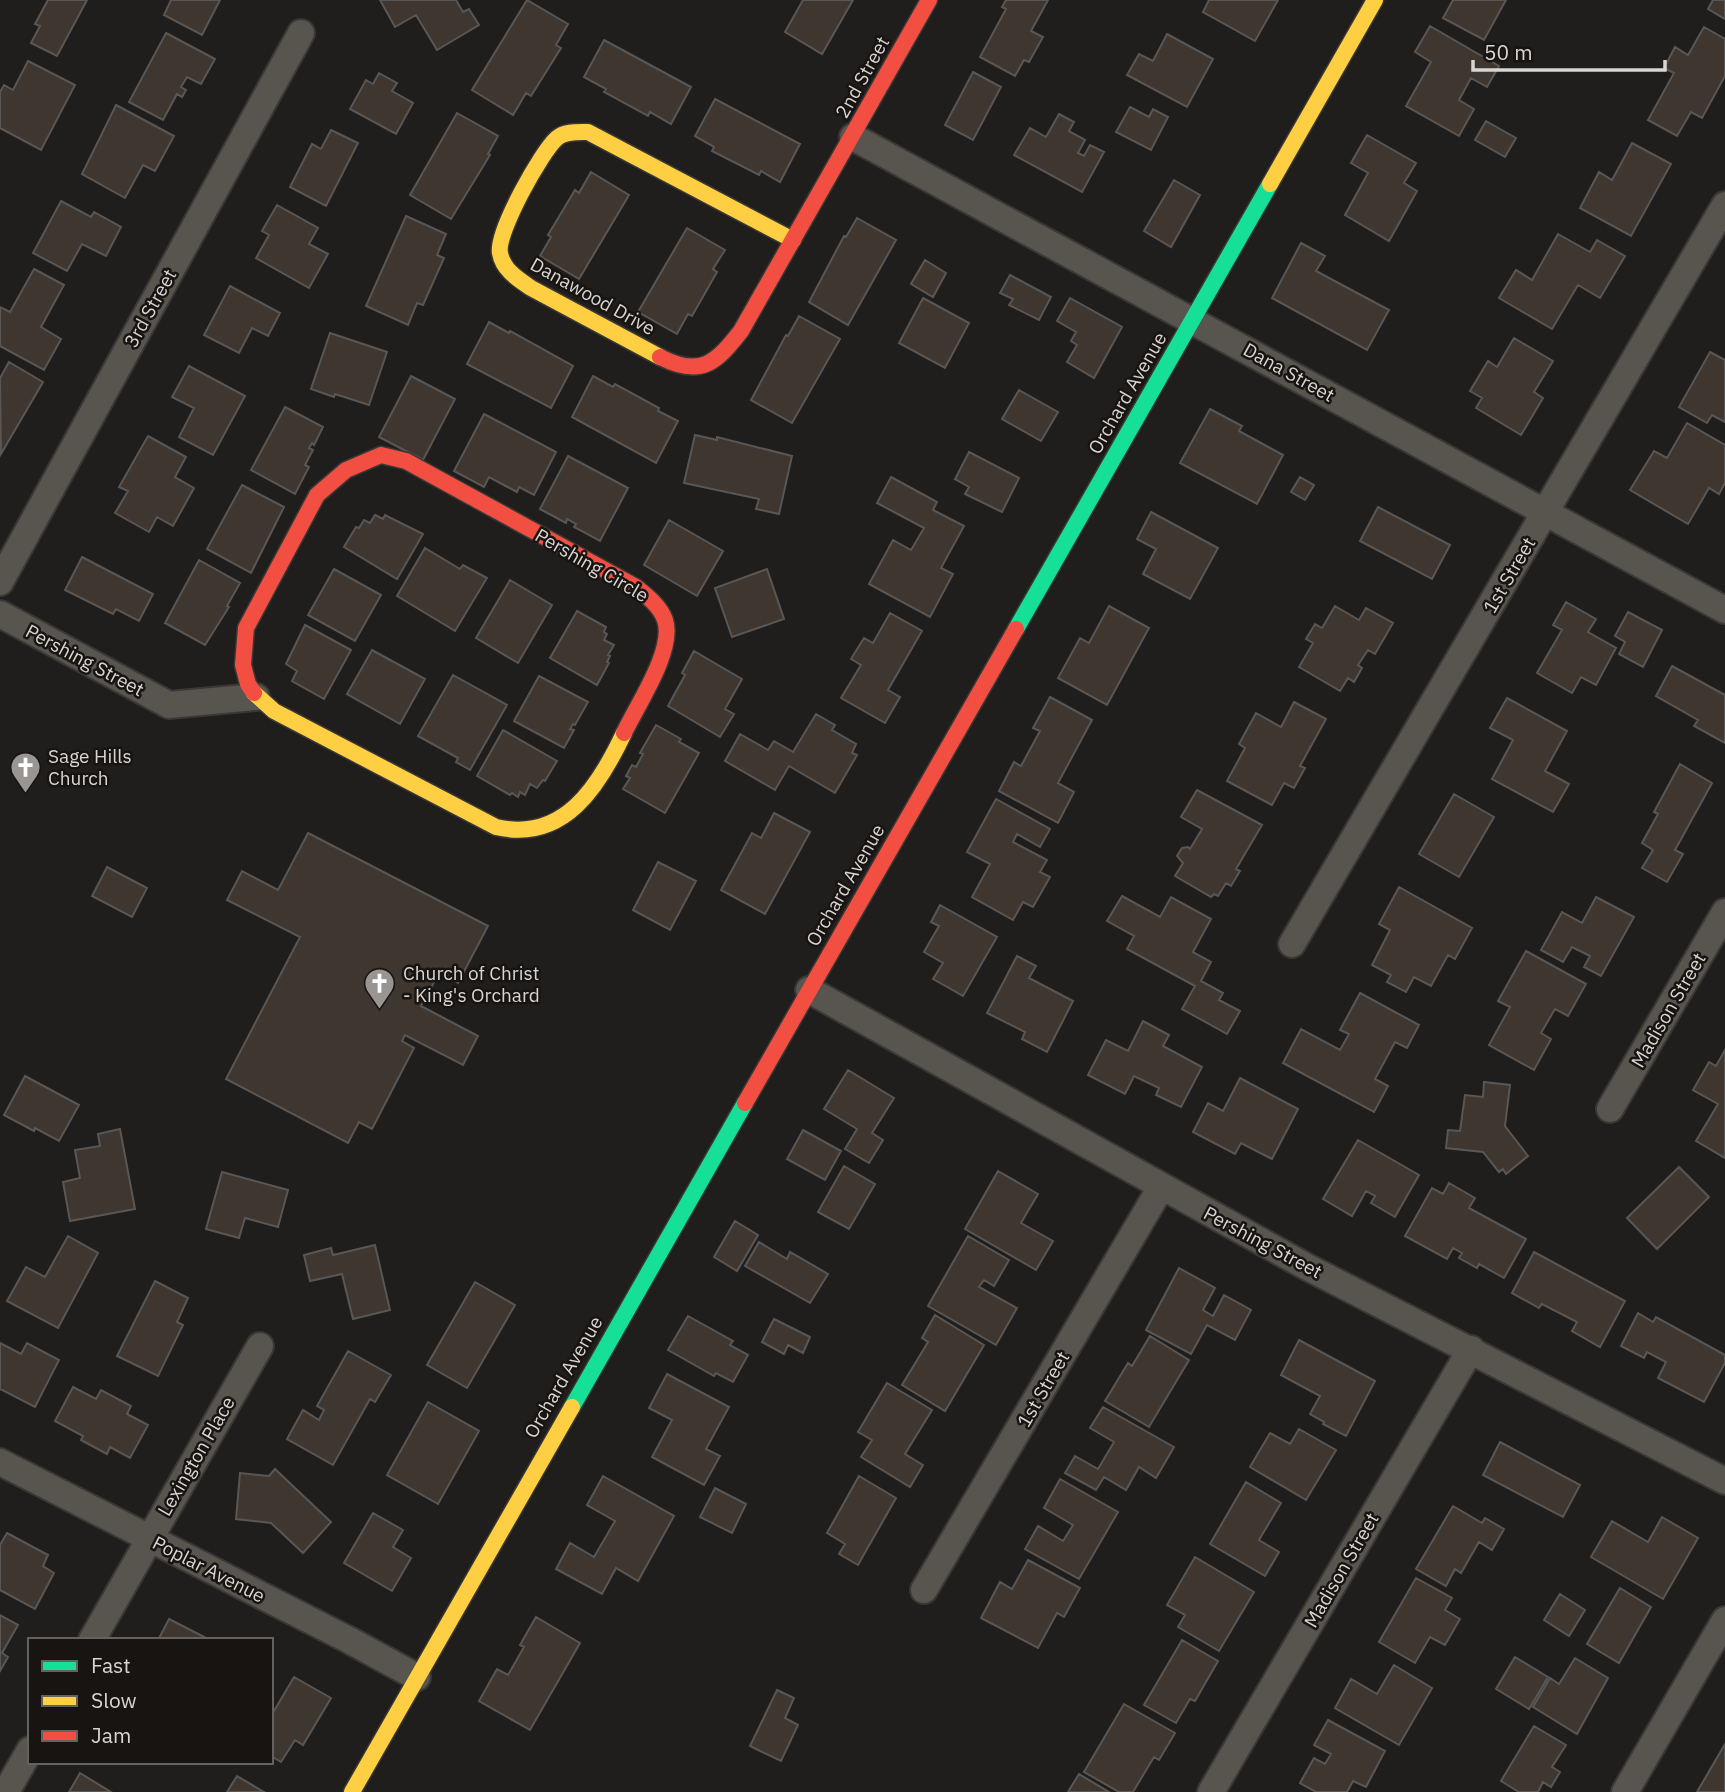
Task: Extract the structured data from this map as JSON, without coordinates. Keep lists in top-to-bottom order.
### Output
{
  "streets": {
    "street": [
      "2nd Street",
      "Danawood Drive",
      "3rd Street",
      "Dana Street",
      "Orchard Avenue",
      "Pershing Circle",
      "1st Street",
      "Pershing Street",
      "Madison Street",
      "Lexington Place",
      "Poplar Avenue"
    ]
  },
  "crossings": [
    ["2nd Street", "Danawood Drive"],
    ["2nd Street", "Dana Street"],
    ["Danawood Drive", "Dana Street"],
    ["Dana Street", "Orchard Avenue"],
    ["Dana Street", "1st Street"],
    ["Orchard Avenue", "Pershing Street"],
    ["Orchard Avenue", "Poplar Avenue"],
    ["Pershing Circle", "Pershing Street"],
    ["1st Street", "Pershing Street"],
    ["Pershing Street", "Madison Street"],
    ["Lexington Place", "Poplar Avenue"]
  ],
  "places": {
    "church": ["Sage Hills Church", "Church of Christ - King's Orchard"]
  },
  "legend": ["Fast", "Slow", "Jam"],
  "scale_bar": "50 m"
}
